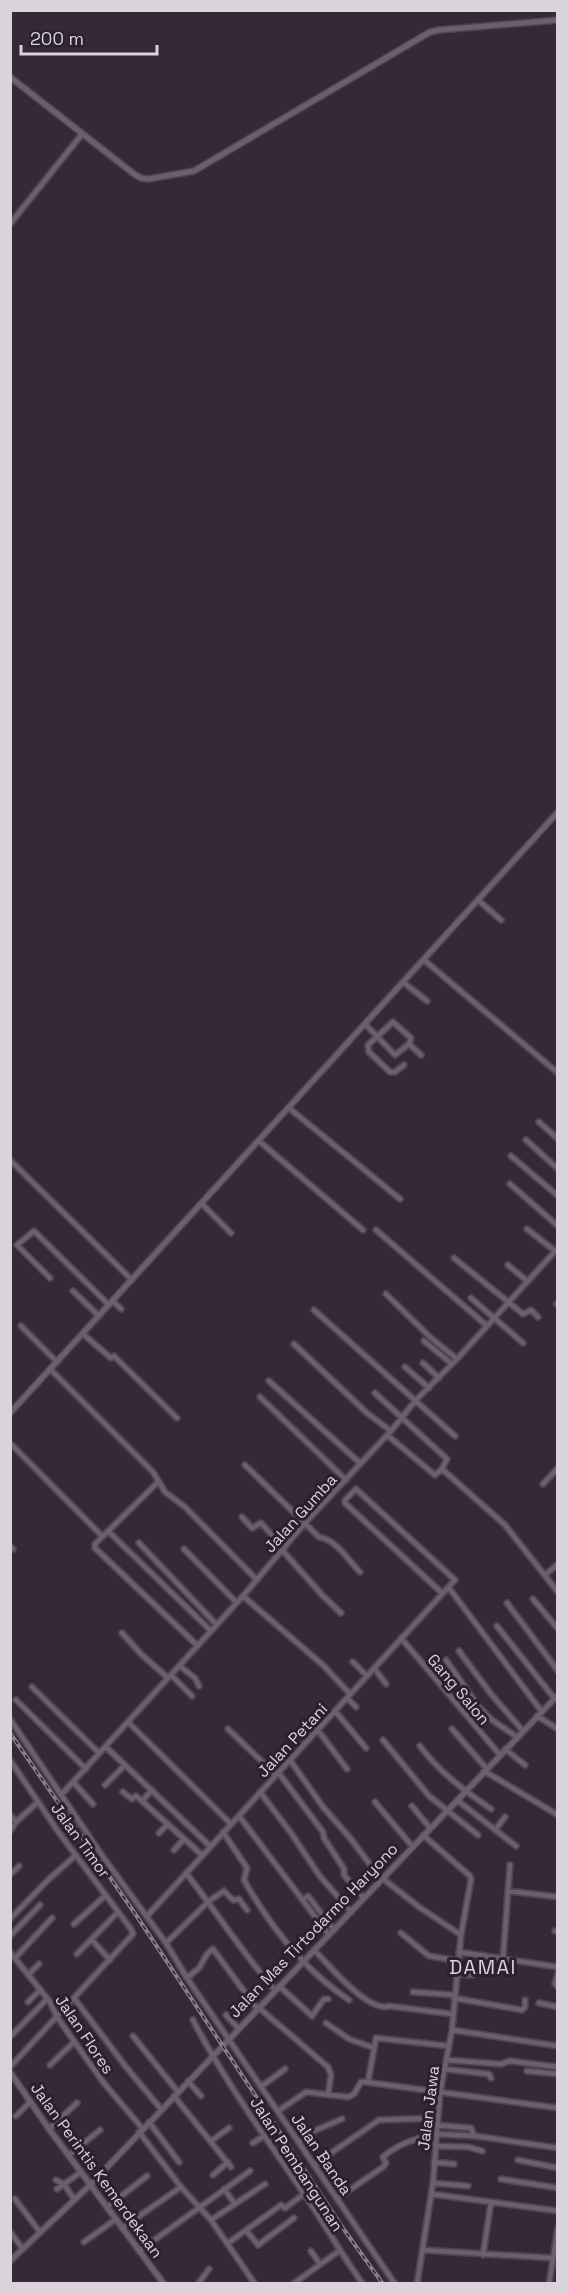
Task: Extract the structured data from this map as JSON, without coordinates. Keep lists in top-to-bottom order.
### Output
{
  "streets": {
    "street": [
      "Jalan Gumba",
      "Gang Salon",
      "Jalan Petani",
      "Jalan Timor",
      "Jalan Mas Tirtodarmo Haryono",
      "Jalan Flores",
      "Jalan Jawa",
      "Jalan Banda",
      "Jalan Pembangunan",
      "Jalan Perintis Kemerdekaan"
    ]
  },
  "crossings": [
    ["Gang Salon", "Jalan Petani"],
    ["Gang Salon", "Jalan Mas Tirtodarmo Haryono"],
    ["Jalan Mas Tirtodarmo Haryono", "Jalan Flores"],
    ["Jalan Mas Tirtodarmo Haryono", "Jalan Jawa"],
    ["Jalan Mas Tirtodarmo Haryono", "Jalan Banda"],
    ["Jalan Mas Tirtodarmo Haryono", "Jalan Pembangunan"],
    ["Jalan Mas Tirtodarmo Haryono", "Jalan Perintis Kemerdekaan"]
  ],
  "districts": ["DAMAI"],
  "scale_bar": "200 m"
}
